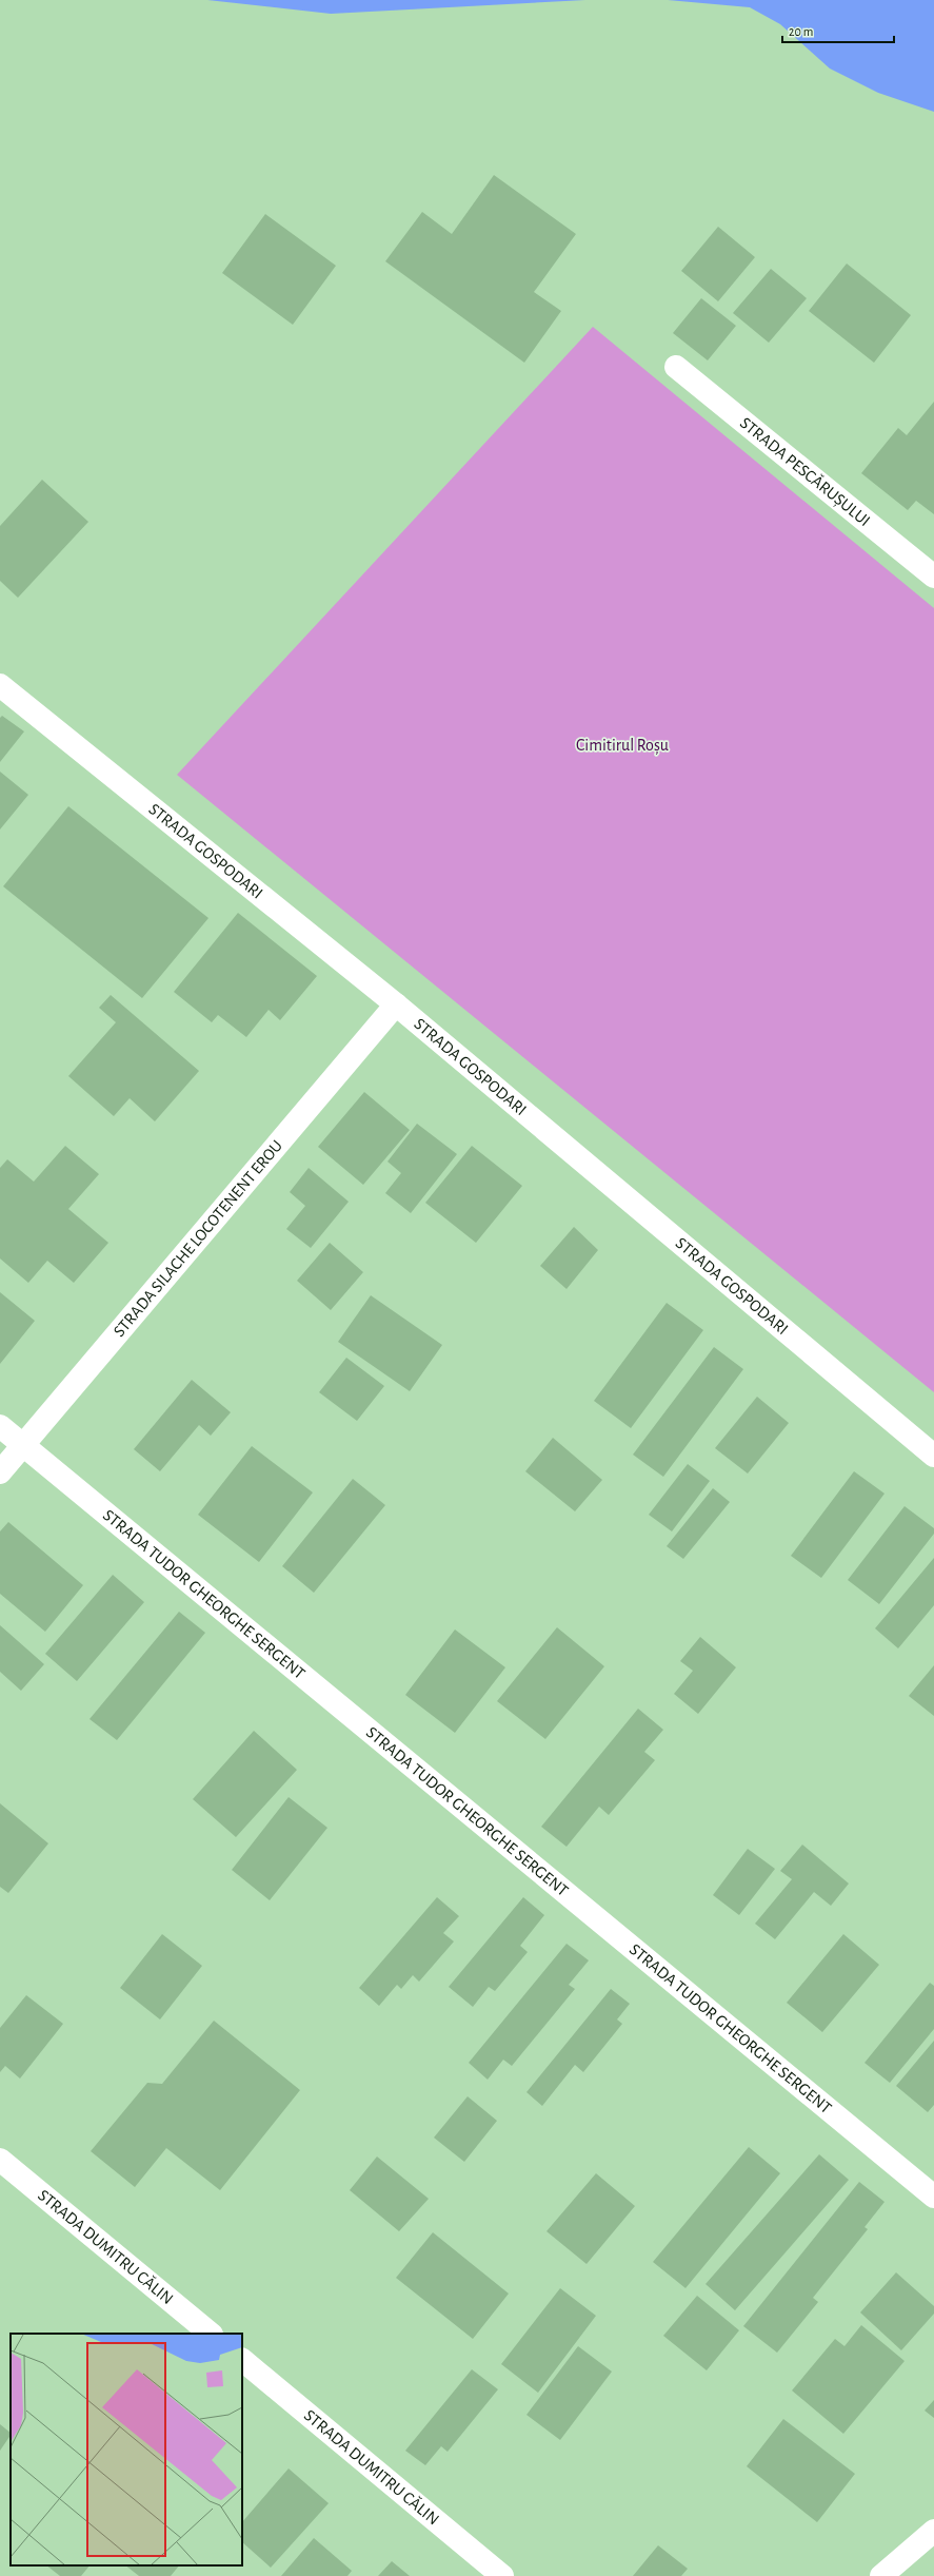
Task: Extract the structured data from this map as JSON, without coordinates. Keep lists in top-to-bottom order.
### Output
{
  "streets": {
    "street": [
      "STRADA PESCĂRUȘULUI",
      "STRADA GOSPODARI",
      "STRADA SILACHE LOCOTENENT EROU",
      "STRADA TUDOR GHEORGHE SERGENT",
      "STRADA DUMITRU CĂLIN"
    ]
  },
  "crossings": [
    ["STRADA GOSPODARI", "STRADA SILACHE LOCOTENENT EROU"],
    ["STRADA SILACHE LOCOTENENT EROU", "STRADA TUDOR GHEORGHE SERGENT"]
  ],
  "parks": ["Cimitirul Roșu"],
  "scale_bar": "20 m"
}
